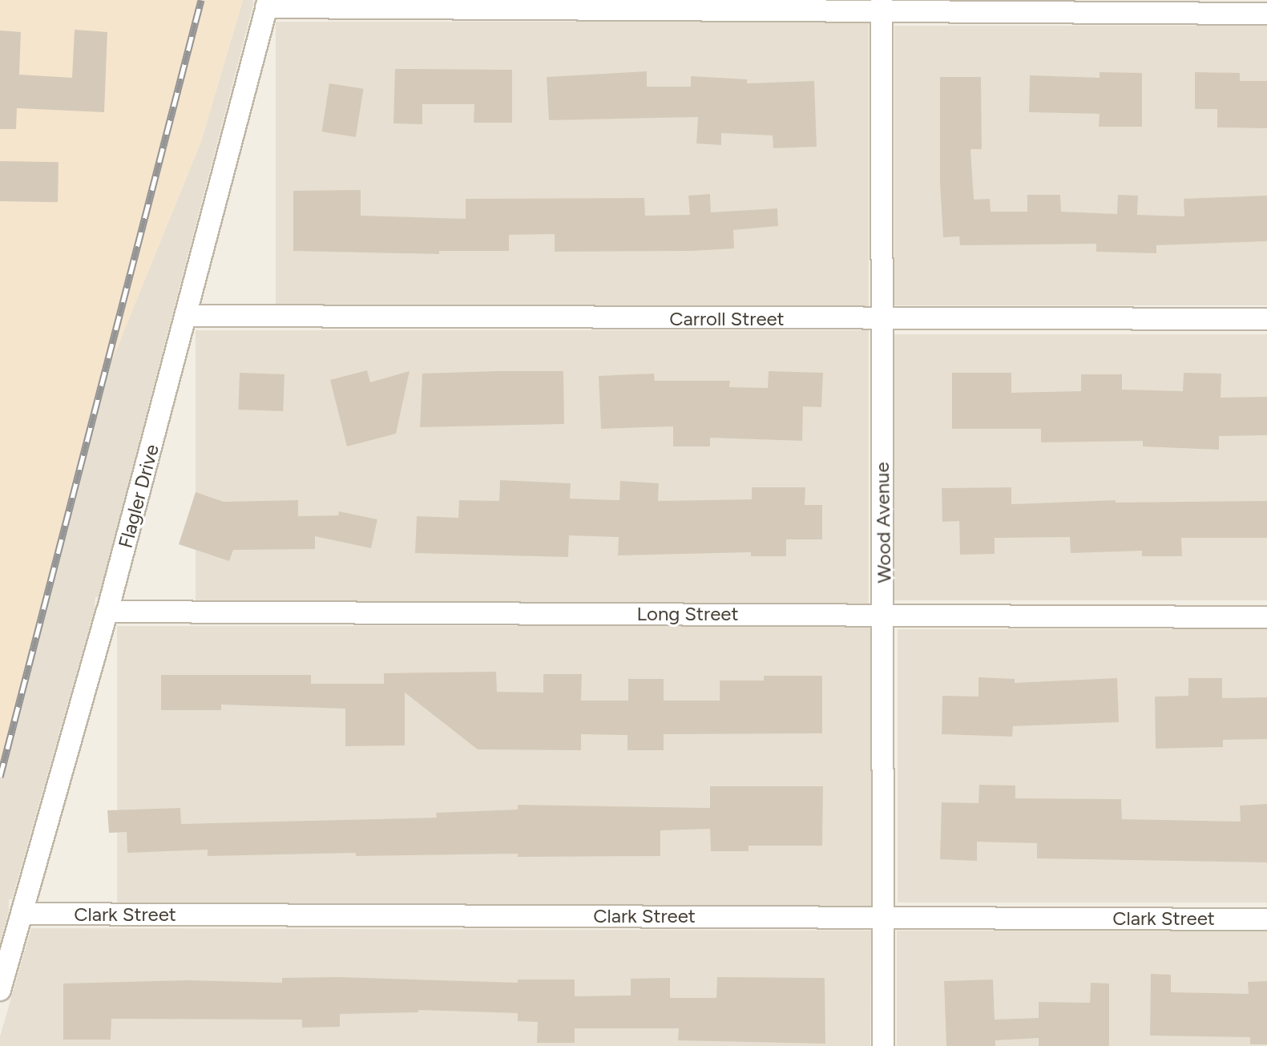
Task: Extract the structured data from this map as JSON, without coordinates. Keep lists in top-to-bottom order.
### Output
{
  "streets": {
    "street": [
      "Carroll Street",
      "Flagler Drive",
      "Wood Avenue",
      "Long Street",
      "Clark Street"
    ]
  },
  "crossings": [
    ["Carroll Street", "Flagler Drive"],
    ["Carroll Street", "Wood Avenue"],
    ["Flagler Drive", "Long Street"],
    ["Flagler Drive", "Clark Street"],
    ["Wood Avenue", "Long Street"],
    ["Wood Avenue", "Clark Street"]
  ]
}
